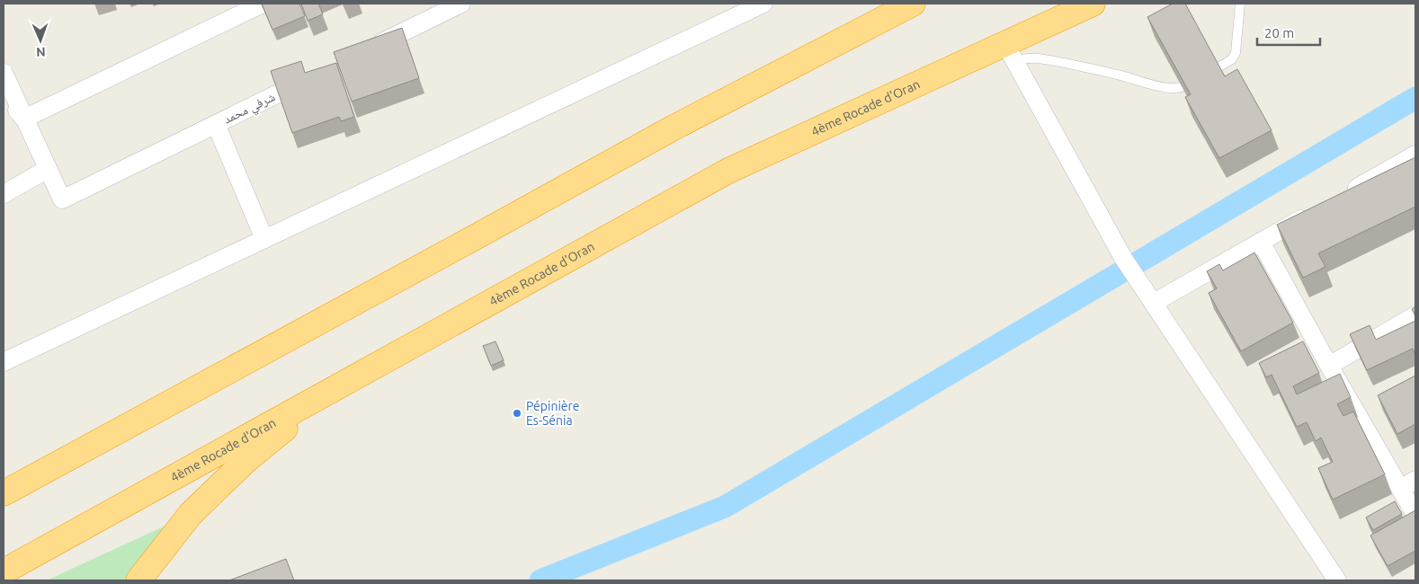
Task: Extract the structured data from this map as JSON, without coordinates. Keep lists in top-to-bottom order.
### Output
{
  "streets": {
    "highway": ["4ème Rocade d'Oran"],
    "street": ["شرفي محمد"]
  },
  "places": ["Pépinière Es-Sénia"],
  "scale_bar": "20 m",
  "north": "bottom"
}
